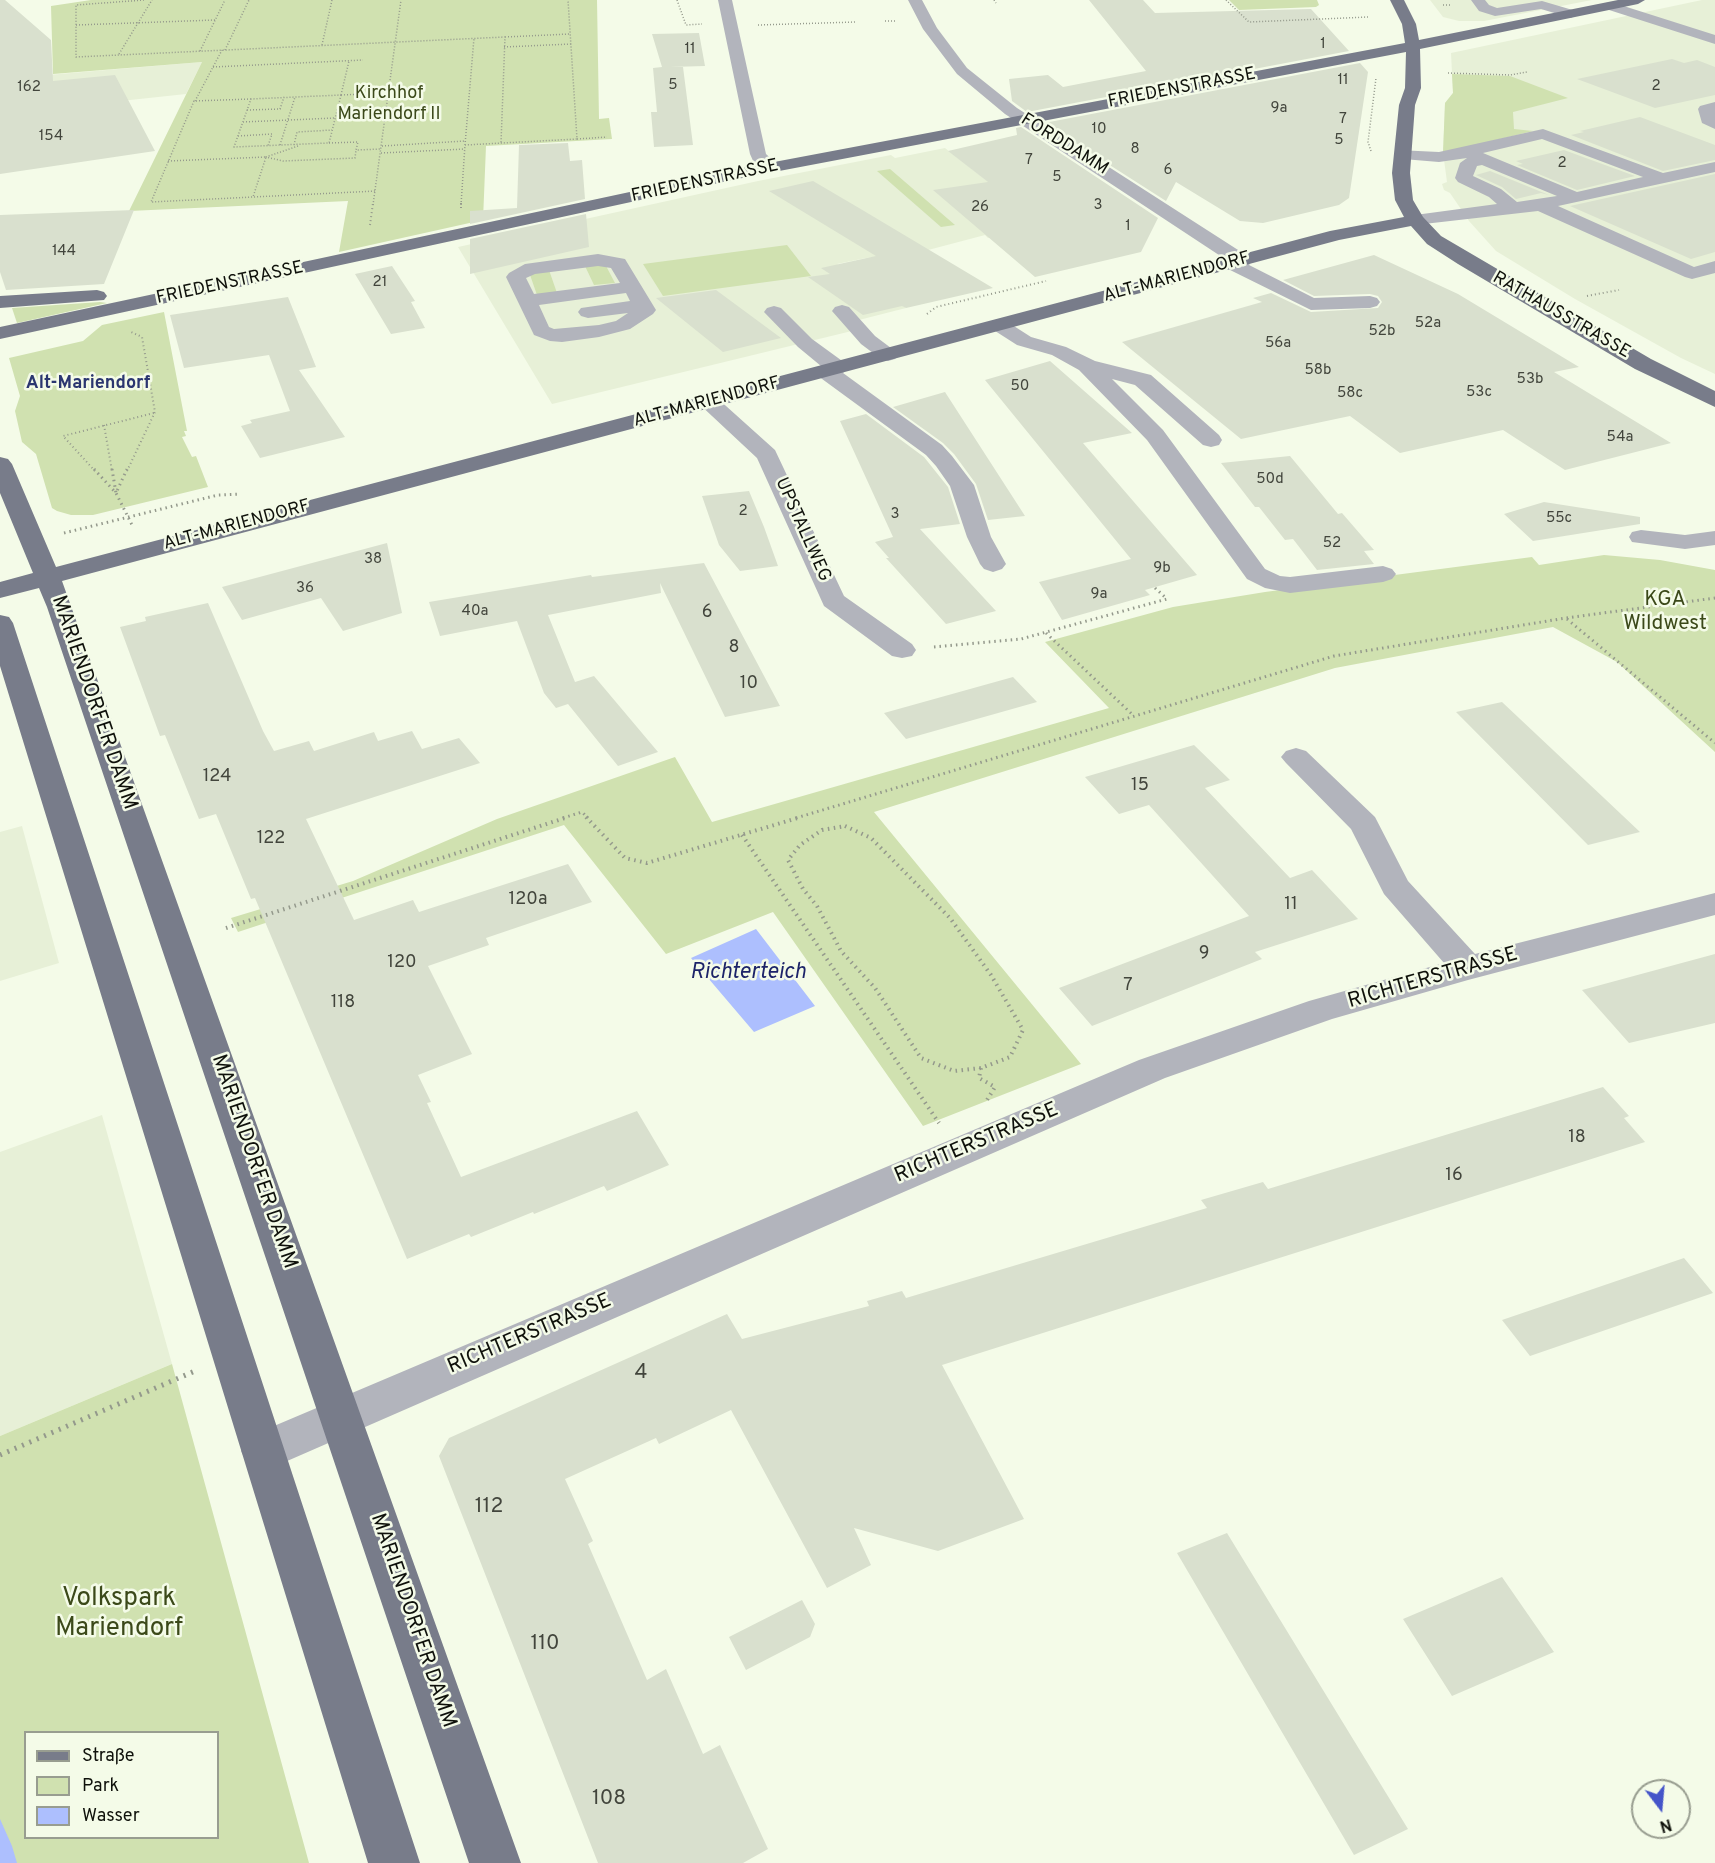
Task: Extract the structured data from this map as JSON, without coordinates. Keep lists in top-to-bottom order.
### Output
{
  "streets": {
    "main road": [
      "FRIEDENSTRASSE",
      "ALT-MARIENDORF",
      "RATHAUSSTRASSE",
      "MARIENDORFER DAMM"
    ],
    "street": ["FORDDAMM", "UPSTALLWEG", "RICHTERSTRASSE"]
  },
  "crossings": [
    ["FRIEDENSTRASSE", "FORDDAMM"],
    ["FORDDAMM", "ALT-MARIENDORF"],
    ["ALT-MARIENDORF", "RATHAUSSTRASSE"],
    ["ALT-MARIENDORF", "UPSTALLWEG"],
    ["ALT-MARIENDORF", "MARIENDORFER DAMM"],
    ["MARIENDORFER DAMM", "RICHTERSTRASSE"]
  ],
  "districts": ["Alt-Mariendorf"],
  "water": ["Richterteich"],
  "parks": ["Kirchhof Mariendorf II", "KGA Wildwest", "Volkspark Mariendorf"],
  "house_numbers": [
    "1",
    "11",
    "11",
    "5",
    "2",
    "162",
    "9a",
    "7",
    "10",
    "154",
    "5",
    "8",
    "7",
    "2",
    "6",
    "5",
    "3",
    "26",
    "1",
    "144",
    "21",
    "52a",
    "52b",
    "56a",
    "58b",
    "53b",
    "50",
    "53c",
    "58c",
    "54a",
    "50d",
    "2",
    "3",
    "55c",
    "52",
    "38",
    "9b",
    "36",
    "9a",
    "40a",
    "6",
    "8",
    "10",
    "124",
    "15",
    "122",
    "120a",
    "11",
    "9",
    "120",
    "7",
    "118",
    "18",
    "16",
    "4",
    "112",
    "110",
    "108"
  ],
  "legend": ["Straße", "Park", "Wasser"],
  "north": "bottom"
}
